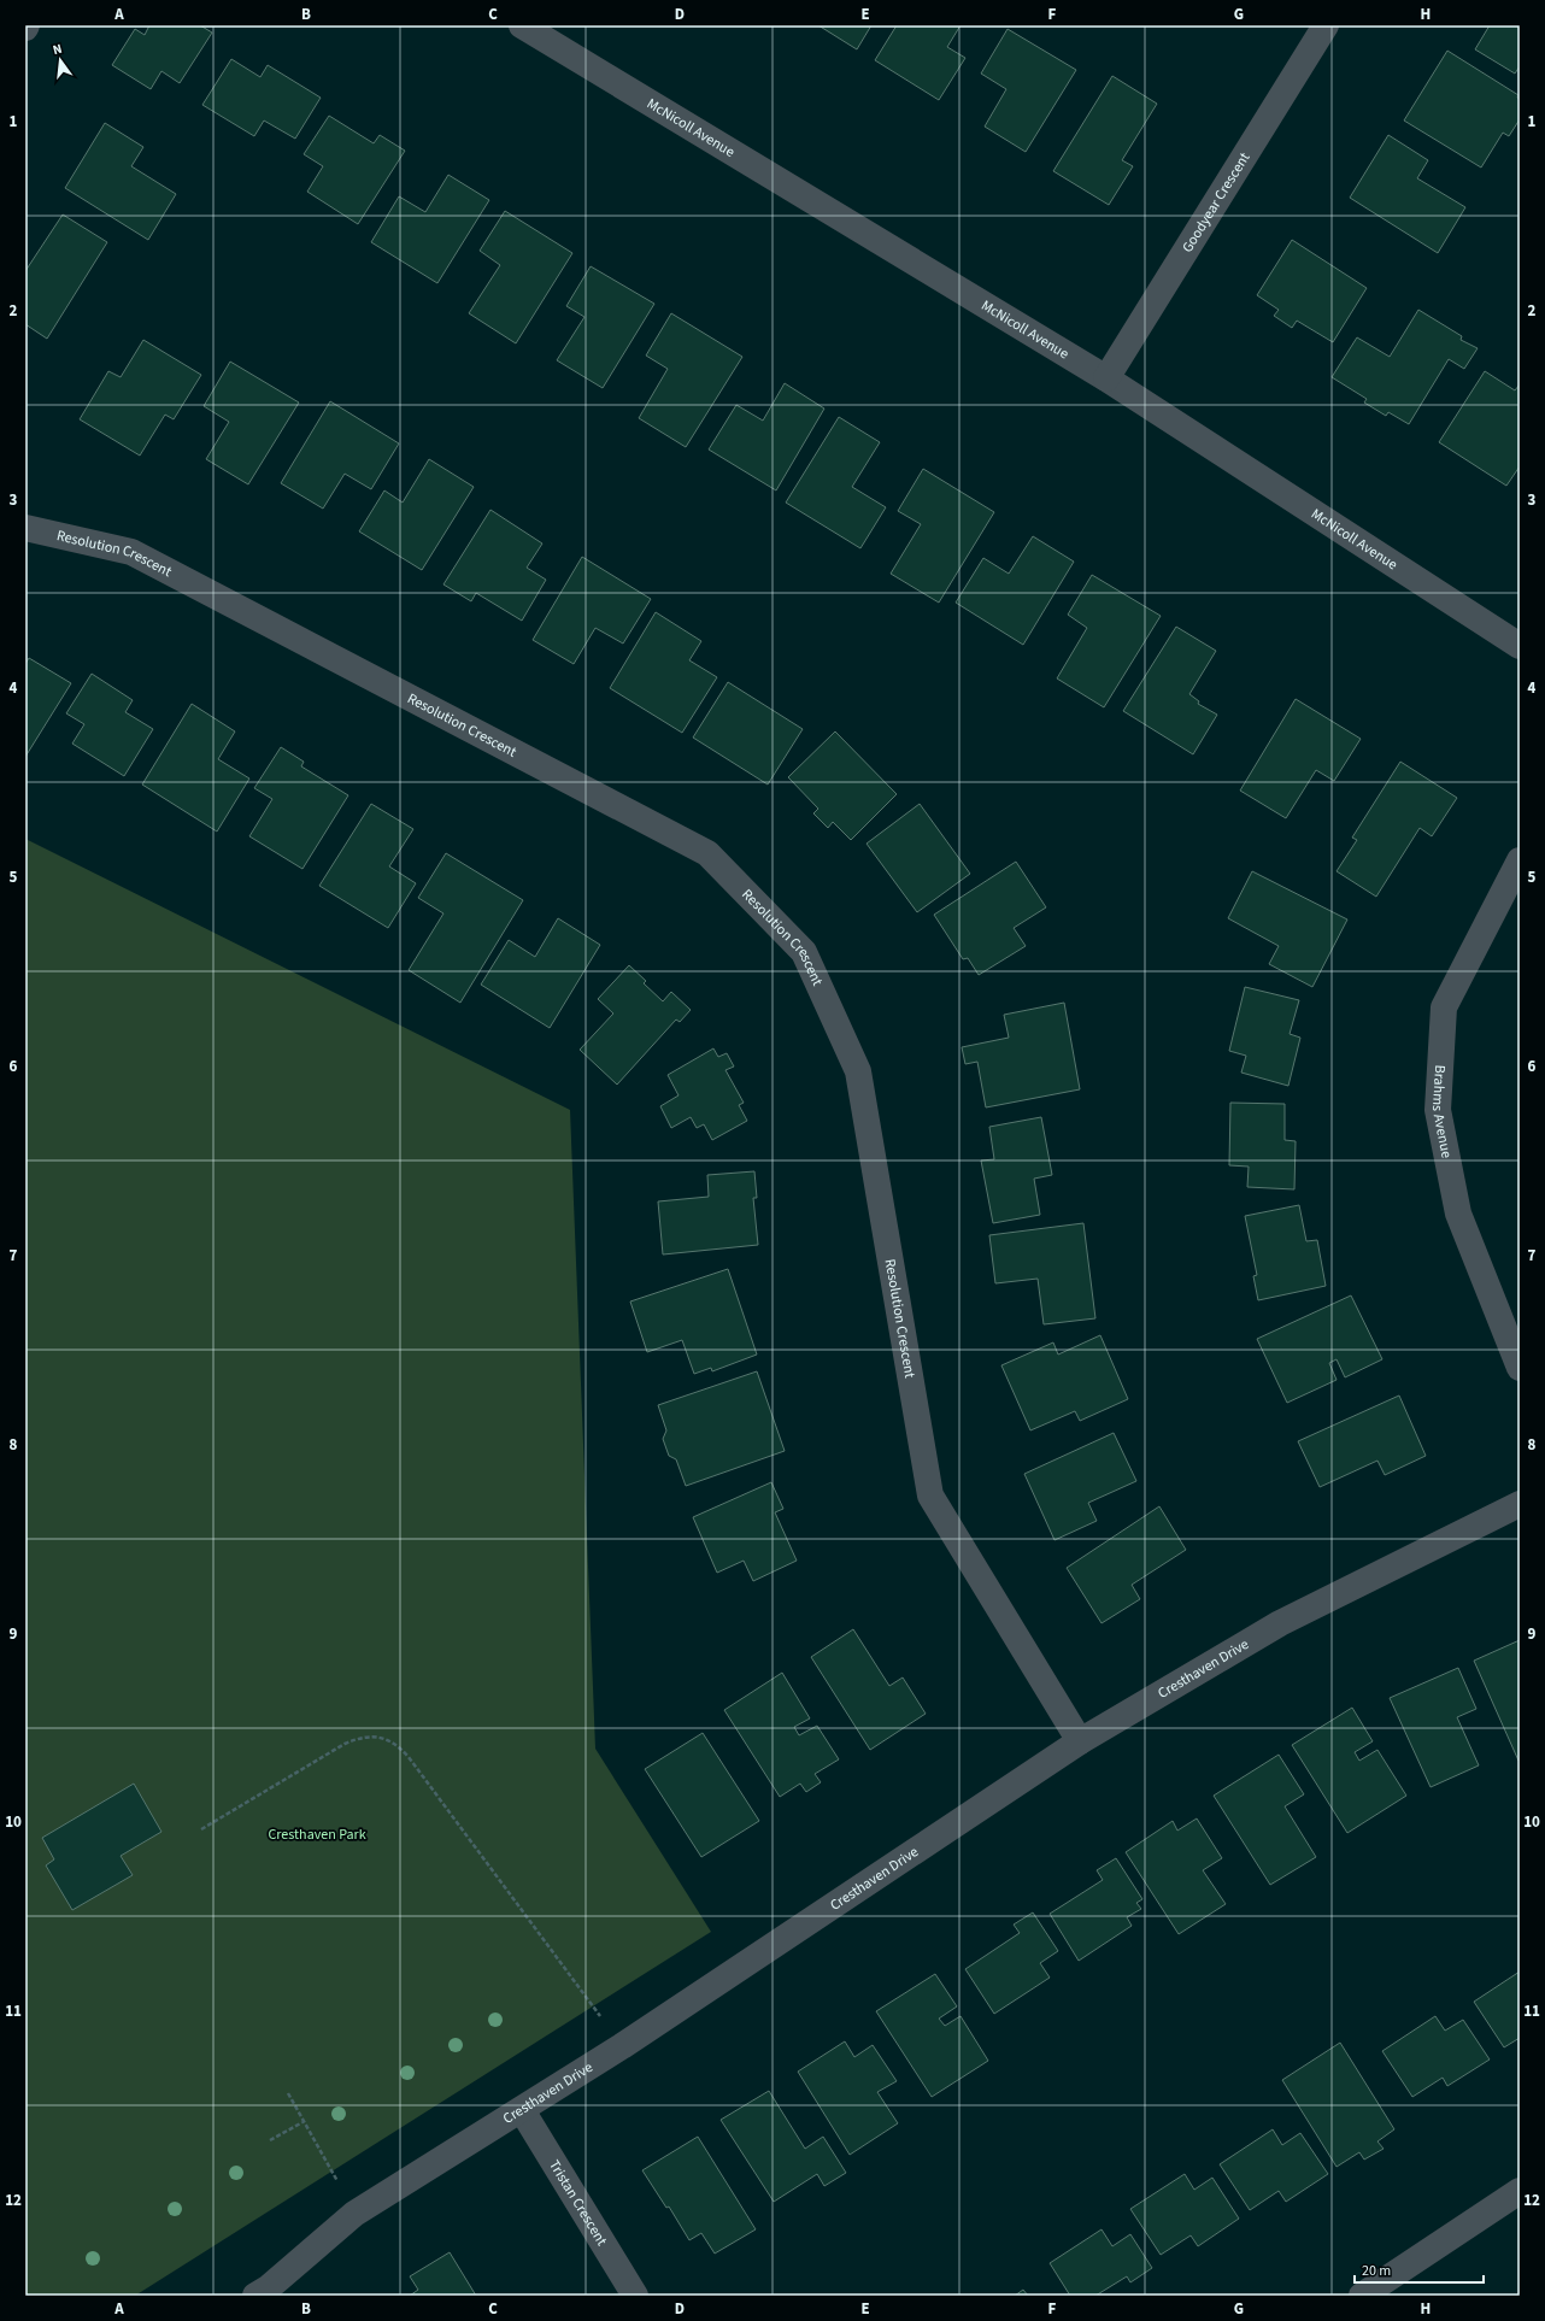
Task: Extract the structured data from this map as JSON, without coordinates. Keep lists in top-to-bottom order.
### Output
{
  "streets": {
    "street": [
      "McNicoll Avenue",
      "Goodyear Crescent",
      "Resolution Crescent",
      "Brahms Avenue",
      "Cresthaven Drive",
      "Tristan Crescent"
    ]
  },
  "crossings": [
    ["McNicoll Avenue", "Goodyear Crescent"],
    ["Resolution Crescent", "Cresthaven Drive"],
    ["Cresthaven Drive", "Tristan Crescent"]
  ],
  "parks": ["Cresthaven Park"],
  "scale_bar": "20 m",
  "north": "top",
  "grid": {
    "columns": [
      "A",
      "B",
      "C",
      "D",
      "E",
      "F",
      "G",
      "H"
    ],
    "rows": [
      "1",
      "2",
      "3",
      "4",
      "5",
      "6",
      "7",
      "8",
      "9",
      "10",
      "11",
      "12"
    ]
  }
}
